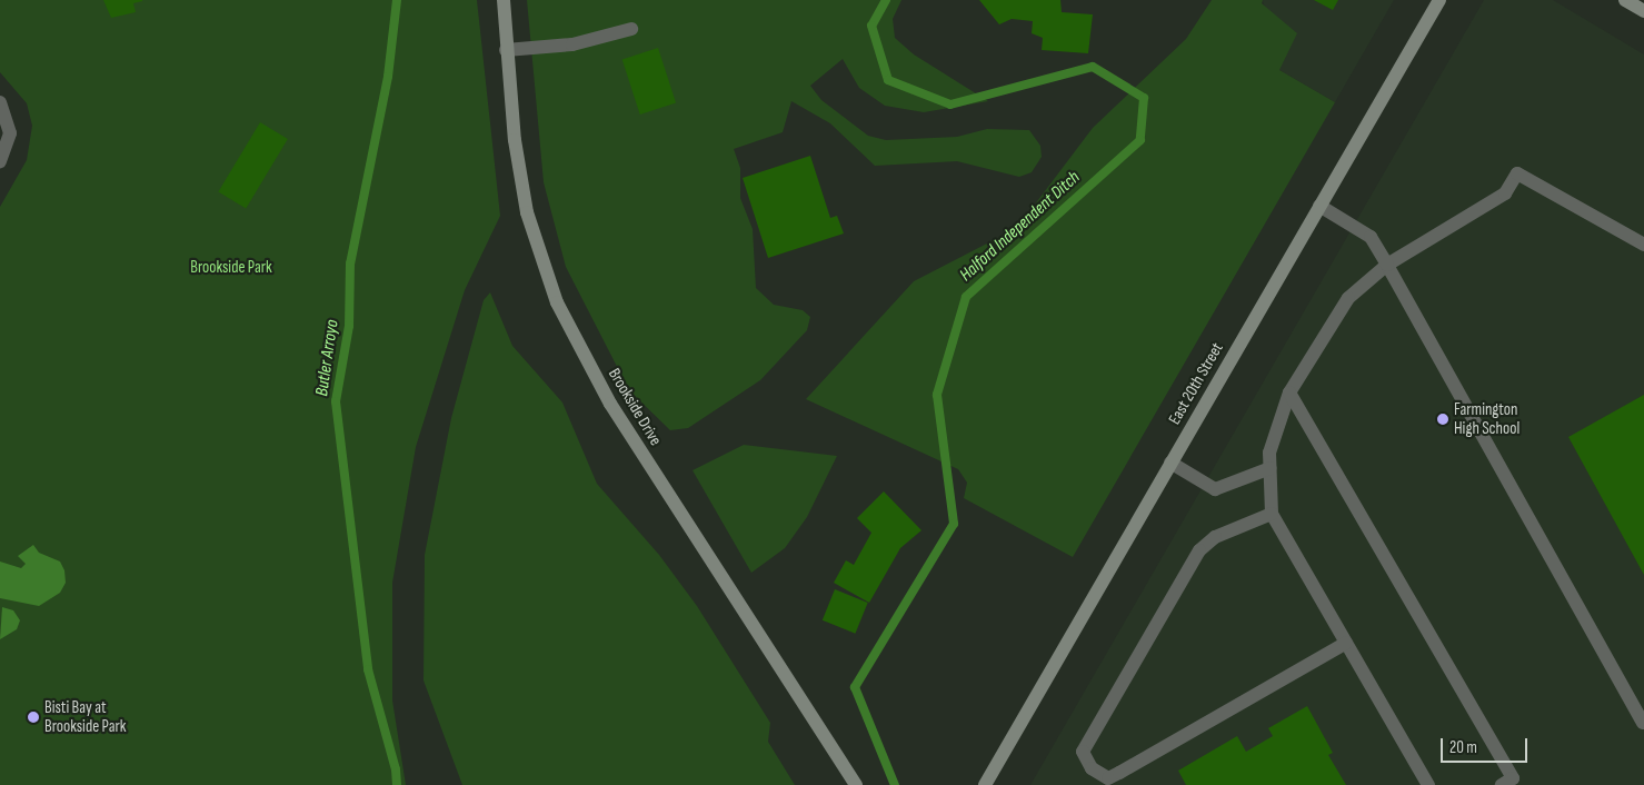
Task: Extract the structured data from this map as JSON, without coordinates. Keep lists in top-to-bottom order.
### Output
{
  "streets": {
    "main road": ["East 20th Street", "Brookside Drive"]
  },
  "water": ["Halford Independent Ditch", "Butler Arroyo"],
  "parks": ["Brookside Park"],
  "places": ["Farmington High School", "Bisti Bay at Brookside Park"],
  "scale_bar": "20 m"
}
